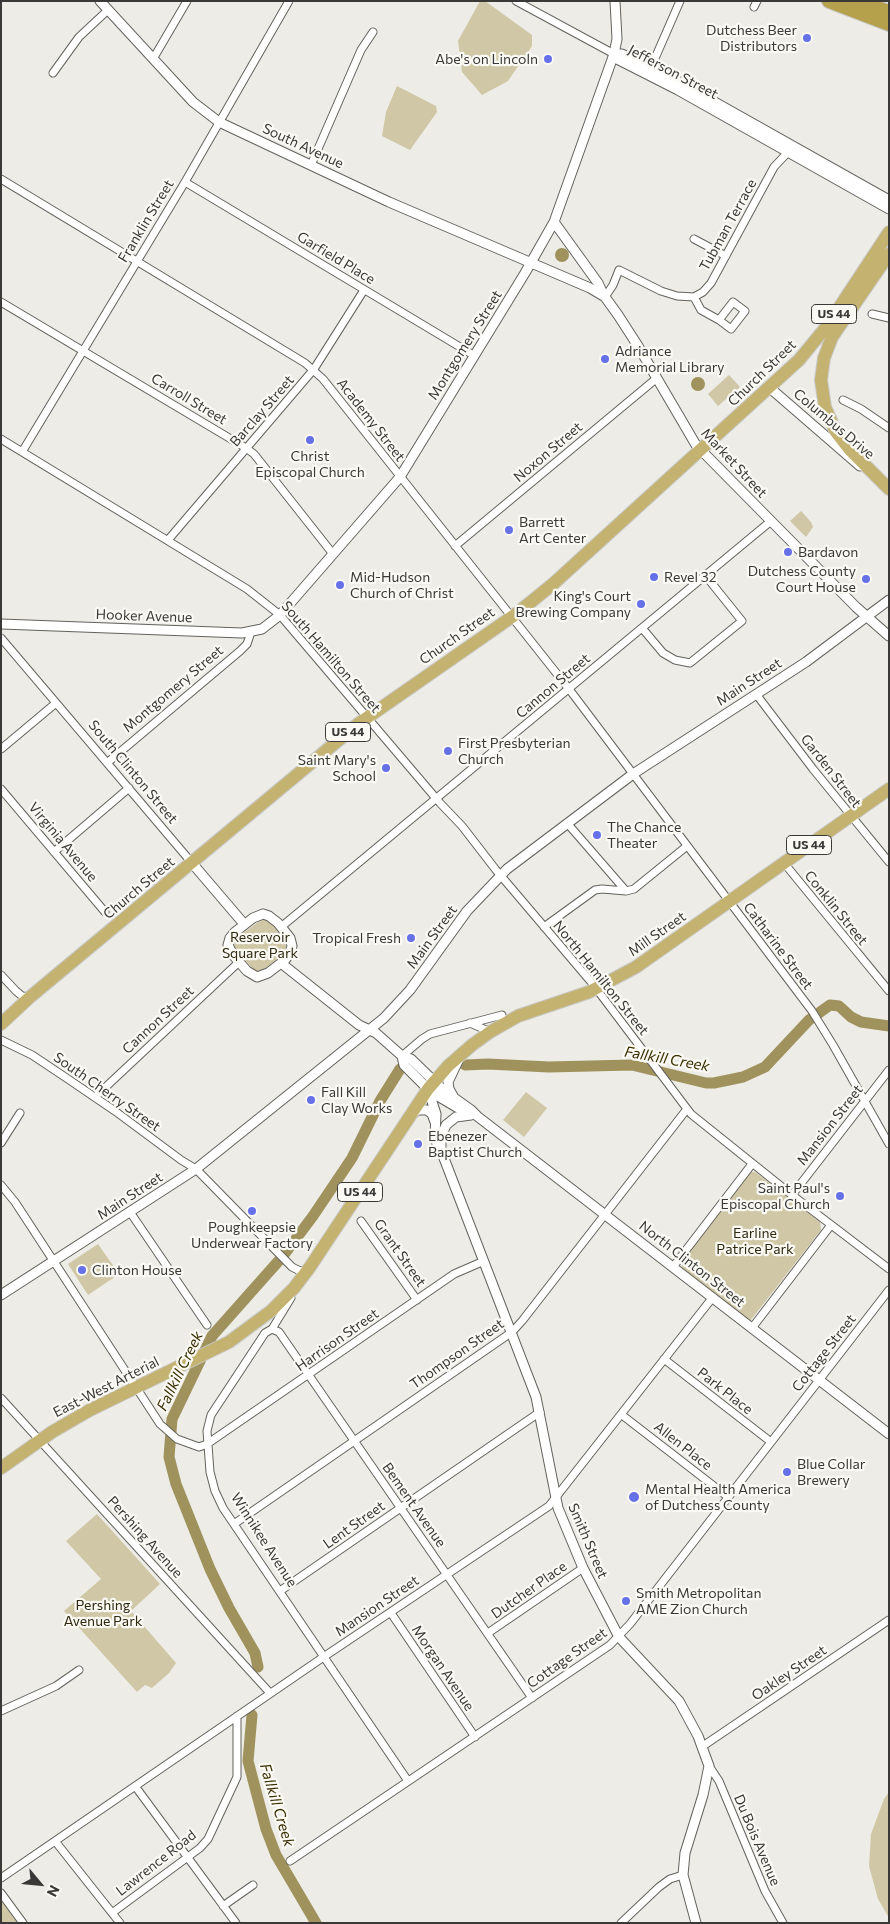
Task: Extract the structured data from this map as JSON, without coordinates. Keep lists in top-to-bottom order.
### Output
{
  "streets": {
    "highway": [
      "US 44",
      "Church Street",
      "Columbus Drive",
      "Mill Street",
      "East-West Arterial",
      "Winnikee Avenue"
    ],
    "street": [
      "Jefferson Street",
      "South Avenue",
      "Franklin Street",
      "Tubman Terrace",
      "Garfield Place",
      "Montgomery Street",
      "Carroll Street",
      "Barclay Street",
      "Academy Street",
      "Noxon Street",
      "Market Street",
      "Hooker Avenue",
      "South Hamilton Street",
      "Main Street",
      "Cannon Street",
      "Garden Street",
      "South Clinton Street",
      "Virginia Avenue",
      "Conklin Street",
      "Catharine Street",
      "North Hamilton Street",
      "South Cherry Street",
      "Mansion Street",
      "Grant Street",
      "North Clinton Street",
      "Harrison Street",
      "Cottage Street",
      "Thompson Street",
      "Park Place",
      "Allen Place",
      "Bement Avenue",
      "Lent Street",
      "Pershing Avenue",
      "Smith Street",
      "Dutcher Place",
      "Morgan Avenue",
      "Oakley Street",
      "Du Bois Avenue",
      "Lawrence Road"
    ]
  },
  "crossings": [
    ["Jefferson Street", "Tubman Terrace"],
    ["Jefferson Street", "Montgomery Street"],
    ["South Avenue", "Franklin Street"],
    ["South Avenue", "Montgomery Street"],
    ["South Avenue", "Market Street"],
    ["Franklin Street", "Garfield Place"],
    ["Franklin Street", "Carroll Street"],
    ["Franklin Street", "Academy Street"],
    ["Franklin Street", "South Hamilton Street"],
    ["Garfield Place", "Montgomery Street"],
    ["Garfield Place", "Barclay Street"],
    ["US 44", "East-West Arterial"],
    ["US 44", "Pershing Avenue"],
    ["Montgomery Street", "Carroll Street"],
    ["Montgomery Street", "Academy Street"],
    ["Montgomery Street", "Market Street"],
    ["Montgomery Street", "Hooker Avenue"],
    ["Montgomery Street", "South Hamilton Street"],
    ["Montgomery Street", "South Clinton Street"],
    ["Church Street", "Academy Street"],
    ["Church Street", "Columbus Drive"],
    ["Church Street", "Market Street"],
    ["Church Street", "South Hamilton Street"],
    ["Church Street", "South Clinton Street"],
    ["Carroll Street", "Barclay Street"],
    ["Barclay Street", "Academy Street"],
    ["Barclay Street", "South Hamilton Street"],
    ["Academy Street", "Noxon Street"],
    ["Academy Street", "Main Street"],
    ["Academy Street", "Cannon Street"],
    ["Academy Street", "Catharine Street"],
    ["Noxon Street", "Market Street"],
    ["Market Street", "Main Street"],
    ["Market Street", "Cannon Street"],
    ["Hooker Avenue", "South Hamilton Street"],
    ["South Hamilton Street", "Main Street"],
    ["South Hamilton Street", "Cannon Street"],
    ["South Hamilton Street", "North Hamilton Street"],
    ["Main Street", "Garden Street"],
    ["Main Street", "Catharine Street"],
    ["Main Street", "North Hamilton Street"],
    ["Main Street", "South Cherry Street"],
    ["Main Street", "North Clinton Street"],
    ["Cannon Street", "South Clinton Street"],
    ["Cannon Street", "South Cherry Street"],
    ["Garden Street", "Mill Street"],
    ["Conklin Street", "Mill Street"],
    ["Mill Street", "Catharine Street"],
    ["Mill Street", "North Hamilton Street"],
    ["Mill Street", "North Clinton Street"],
    ["Mill Street", "Winnikee Avenue"],
    ["Mill Street", "Smith Street"],
    ["Catharine Street", "Mansion Street"],
    ["North Hamilton Street", "Mansion Street"],
    ["North Hamilton Street", "Thompson Street"],
    ["South Cherry Street", "Winnikee Avenue"],
    ["Mansion Street", "North Clinton Street"],
    ["Mansion Street", "Park Place"],
    ["Mansion Street", "Allen Place"],
    ["Mansion Street", "Bement Avenue"],
    ["Mansion Street", "Pershing Avenue"],
    ["Mansion Street", "Winnikee Avenue"],
    ["Mansion Street", "Smith Street"],
    ["Mansion Street", "Morgan Avenue"],
    ["Mansion Street", "Lawrence Road"],
    ["Grant Street", "Harrison Street"],
    ["North Clinton Street", "Cottage Street"],
    ["North Clinton Street", "Thompson Street"],
    ["North Clinton Street", "Winnikee Avenue"],
    ["North Clinton Street", "Smith Street"],
    ["Harrison Street", "Bement Avenue"],
    ["Harrison Street", "Winnikee Avenue"],
    ["Harrison Street", "Smith Street"],
    ["Cottage Street", "Park Place"],
    ["Cottage Street", "Allen Place"],
    ["Cottage Street", "Bement Avenue"],
    ["Cottage Street", "Winnikee Avenue"],
    ["Cottage Street", "Smith Street"],
    ["Cottage Street", "Morgan Avenue"],
    ["Thompson Street", "Bement Avenue"],
    ["Thompson Street", "Winnikee Avenue"],
    ["Thompson Street", "Smith Street"],
    ["East-West Arterial", "Pershing Avenue"],
    ["East-West Arterial", "Winnikee Avenue"],
    ["Bement Avenue", "Lent Street"],
    ["Bement Avenue", "Winnikee Avenue"],
    ["Bement Avenue", "Dutcher Place"],
    ["Lent Street", "Winnikee Avenue"],
    ["Lent Street", "Smith Street"],
    ["Winnikee Avenue", "Smith Street"],
    ["Smith Street", "Dutcher Place"],
    ["Smith Street", "Oakley Street"],
    ["Smith Street", "Du Bois Avenue"]
  ],
  "water": ["Fallkill Creek"],
  "parks": ["Reservoir Square Park", "Earline Patrice Park", "Pershing Avenue Park"],
  "places": [
    "Dutchess Beer Distributors",
    "Abe's on Lincoln",
    "Adriance Memorial Library",
    "Christ Episcopal Church",
    "Barrett Art Center",
    "Bardavon",
    "Revel 32",
    "Dutchess County Court House",
    "Mid-Hudson Church of Christ",
    "King's Court Brewing Company",
    "First Presbyterian Church",
    "Saint Mary's School",
    "The Chance Theater",
    "Tropical Fresh",
    "Fall Kill Clay Works",
    "Ebenezer Baptist Church",
    "Saint Paul's Episcopal Church",
    "Poughkeepsie Underwear Factory",
    "Clinton House",
    "Blue Collar Brewery",
    "Mental Health America of Dutchess County",
    "Smith Metropolitan AME Zion Church"
  ],
  "north": "bottom right"
}
